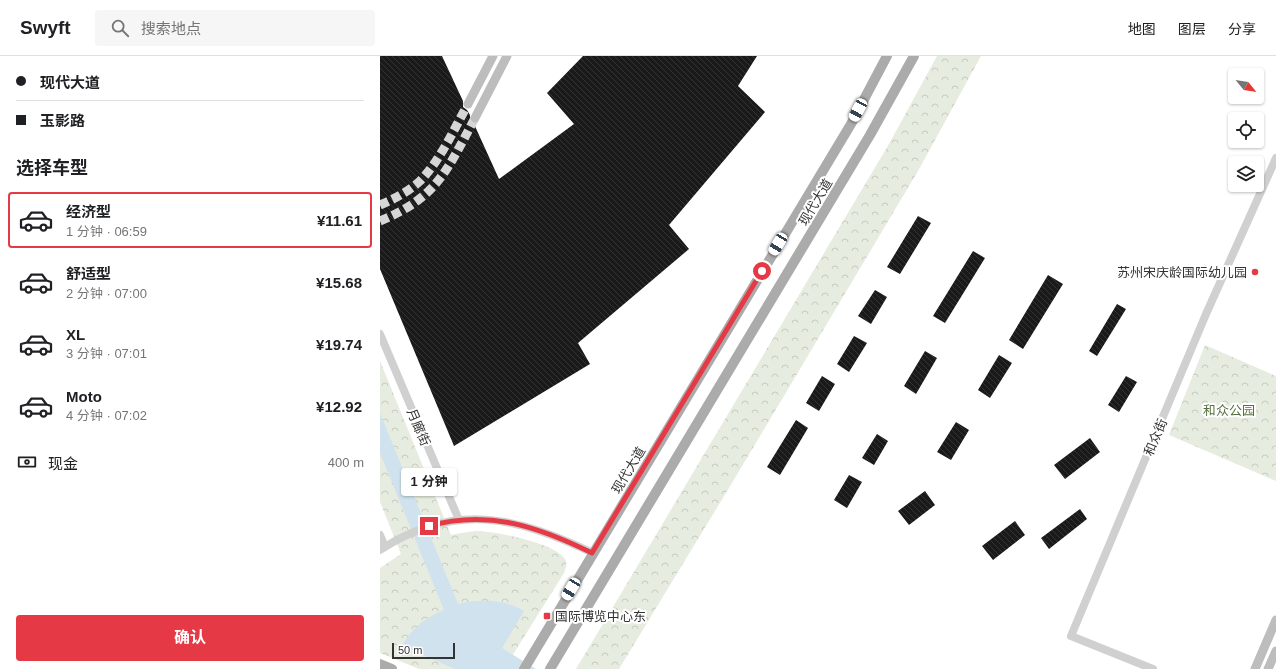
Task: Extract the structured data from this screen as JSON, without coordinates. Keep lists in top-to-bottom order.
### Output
{
  "streets": {
    "main road": ["现代大道"],
    "street": ["月廊街", "和众街"]
  },
  "parks": ["和众公园"],
  "places": {
    "other": ["苏州宋庆龄国际幼儿园"],
    "transit": ["国际博览中心东"]
  },
  "scale_bar": "50 m",
  "north": "bottom right",
  "page": {
    "header": "Swyft",
    "search": "搜索地点",
    "nav": ["地图", "图层", "分享"],
    "banner": ["现代大道", "玉影路"],
    "heading": "选择车型",
    "list": [
      {
        "name": "经济型",
        "note": "1 分钟 · 06:59",
        "value": "¥11.61"
      },
      {
        "name": "舒适型",
        "note": "2 分钟 · 07:00",
        "value": "¥15.68"
      },
      {
        "name": "XL",
        "note": "3 分钟 · 07:01",
        "value": "¥19.74"
      },
      {
        "name": "Moto",
        "note": "4 分钟 · 07:02",
        "value": "¥12.92"
      }
    ],
    "pay": ["现金", "400 m"],
    "bubble": "1 分钟",
    "buttons": "确认",
    "scale": "50 m"
  }
}
